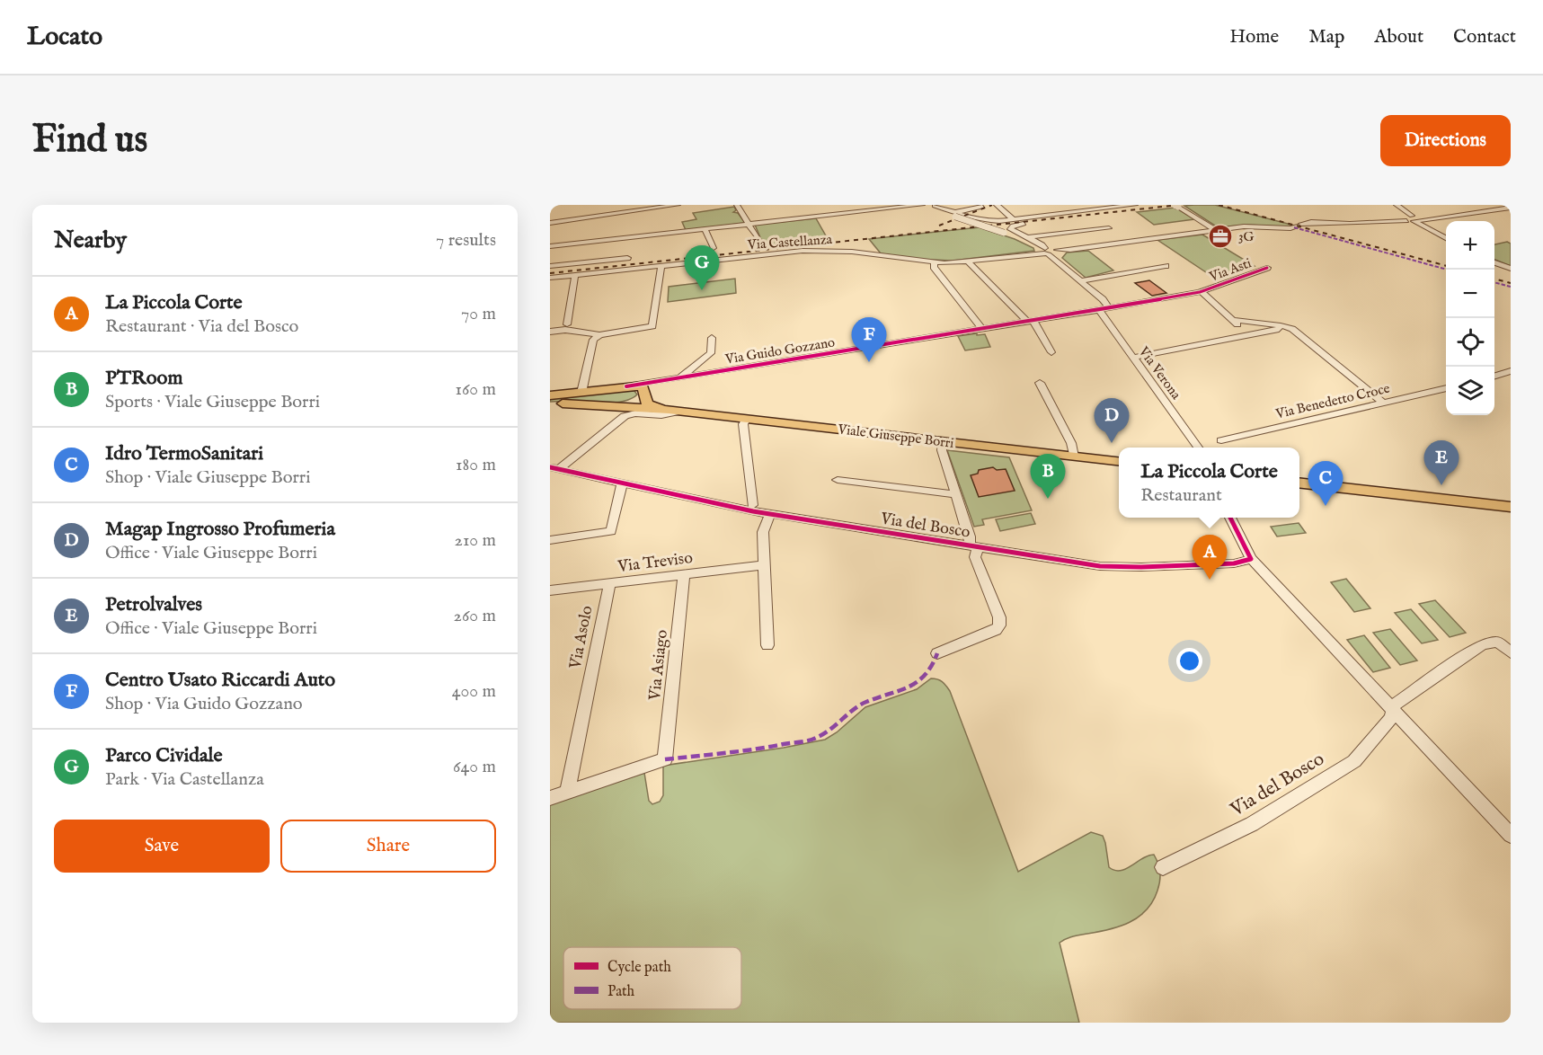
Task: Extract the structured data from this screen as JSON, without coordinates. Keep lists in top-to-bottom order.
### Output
{
  "streets": {
    "main road": ["Viale Giuseppe Borri"],
    "street": [
      "Via Castellanza",
      "Via Asti",
      "Via Guido Gozzano",
      "Via Verona",
      "Via Benedetto Croce",
      "Via del Bosco",
      "Via Treviso",
      "Via Asolo",
      "Via Asiago"
    ]
  },
  "crossings": [
    ["Via Asti", "Via Guido Gozzano"],
    ["Via Guido Gozzano", "Via Verona"],
    ["Via Treviso", "Via Asolo"],
    ["Via Treviso", "Via Asiago"],
    ["Via Asolo", "Via Asiago"]
  ],
  "places": {
    "office": ["3G"]
  },
  "legend": ["Cycle path", "Path"],
  "page": {
    "header": "Locato",
    "nav": [
      "Home",
      "Map",
      "About",
      "Contact"
    ],
    "buttons": [
      "Directions",
      ["Save", "Share"]
    ],
    "title": "Find us",
    "heading": ["Nearby", "7 results"],
    "map_buttons": ["+", "−"],
    "pins": [
      "G",
      "F",
      "D",
      "E",
      "B",
      "C",
      "A"
    ],
    "list": [
      {
        "mark": "A",
        "name": "La Piccola Corte",
        "note": "Restaurant · Via del Bosco",
        "value": "70 m"
      },
      {
        "mark": "B",
        "name": "PTRoom",
        "note": "Sports · Viale Giuseppe Borri",
        "value": "160 m"
      },
      {
        "mark": "C",
        "name": "Idro TermoSanitari",
        "note": "Shop · Viale Giuseppe Borri",
        "value": "180 m"
      },
      {
        "mark": "D",
        "name": "Magap Ingrosso Profumeria",
        "note": "Office · Viale Giuseppe Borri",
        "value": "210 m"
      },
      {
        "mark": "E",
        "name": "Petrolvalves",
        "note": "Office · Viale Giuseppe Borri",
        "value": "260 m"
      },
      {
        "mark": "F",
        "name": "Centro Usato Riccardi Auto",
        "note": "Shop · Via Guido Gozzano",
        "value": "400 m"
      },
      {
        "mark": "G",
        "name": "Parco Cividale",
        "note": "Park · Via Castellanza",
        "value": "640 m"
      }
    ],
    "popup": ["La Piccola Corte", "Restaurant"]
  }
}
